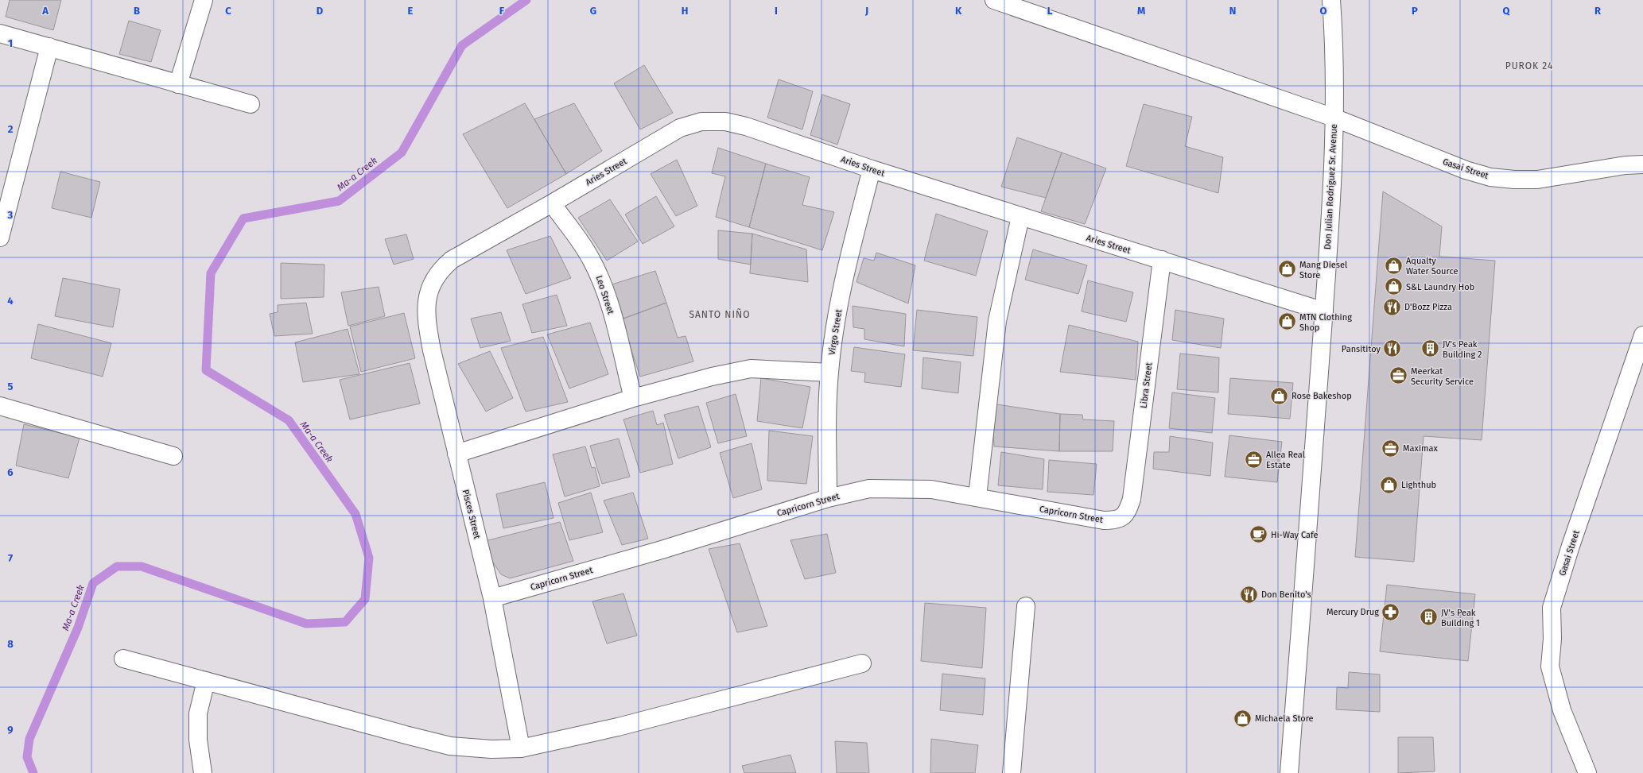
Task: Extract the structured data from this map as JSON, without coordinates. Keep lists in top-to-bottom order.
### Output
{
  "streets": {
    "street": [
      "Aries Street",
      "Gasai Street",
      "Don Julian Rodriguez Sr. Avenue",
      "Leo Street",
      "Virgo Street",
      "Libra Street",
      "Capricorn Street",
      "Pisces Street"
    ]
  },
  "crossings": [
    ["Aries Street", "Don Julian Rodriguez Sr. Avenue"],
    ["Aries Street", "Leo Street"],
    ["Aries Street", "Virgo Street"],
    ["Aries Street", "Libra Street"],
    ["Aries Street", "Pisces Street"],
    ["Gasai Street", "Don Julian Rodriguez Sr. Avenue"],
    ["Virgo Street", "Capricorn Street"],
    ["Libra Street", "Capricorn Street"],
    ["Capricorn Street", "Pisces Street"]
  ],
  "districts": ["PUROK 24", "SANTO NIÑO"],
  "water": ["Ma-a Creek"],
  "places": {
    "shop": [
      "Aqualty Water Source",
      "Mang Diesel Store",
      "S&L Laundry Hob",
      "MTN Clothing Shop",
      "Rose Bakeshop",
      "Lighthub",
      "Michaela Store"
    ],
    "restaurant": ["D'Bozz Pizza", "Pansititoy", "Don Benito's"],
    "building": ["JV's Peak Building 2", "JV's Peak Building 1"],
    "office": ["Meerkat Security Service", "Maximax", "Allea Real Estate"],
    "cafe": ["Hi-Way Cafe"],
    "pharmacy": ["Mercury Drug"]
  },
  "grid": {
    "columns": [
      "A",
      "B",
      "C",
      "D",
      "E",
      "F",
      "G",
      "H",
      "I",
      "J",
      "K",
      "L",
      "M",
      "N",
      "O",
      "P",
      "Q",
      "R"
    ],
    "rows": [
      "1",
      "2",
      "3",
      "4",
      "5",
      "6",
      "7",
      "8",
      "9"
    ]
  }
}
